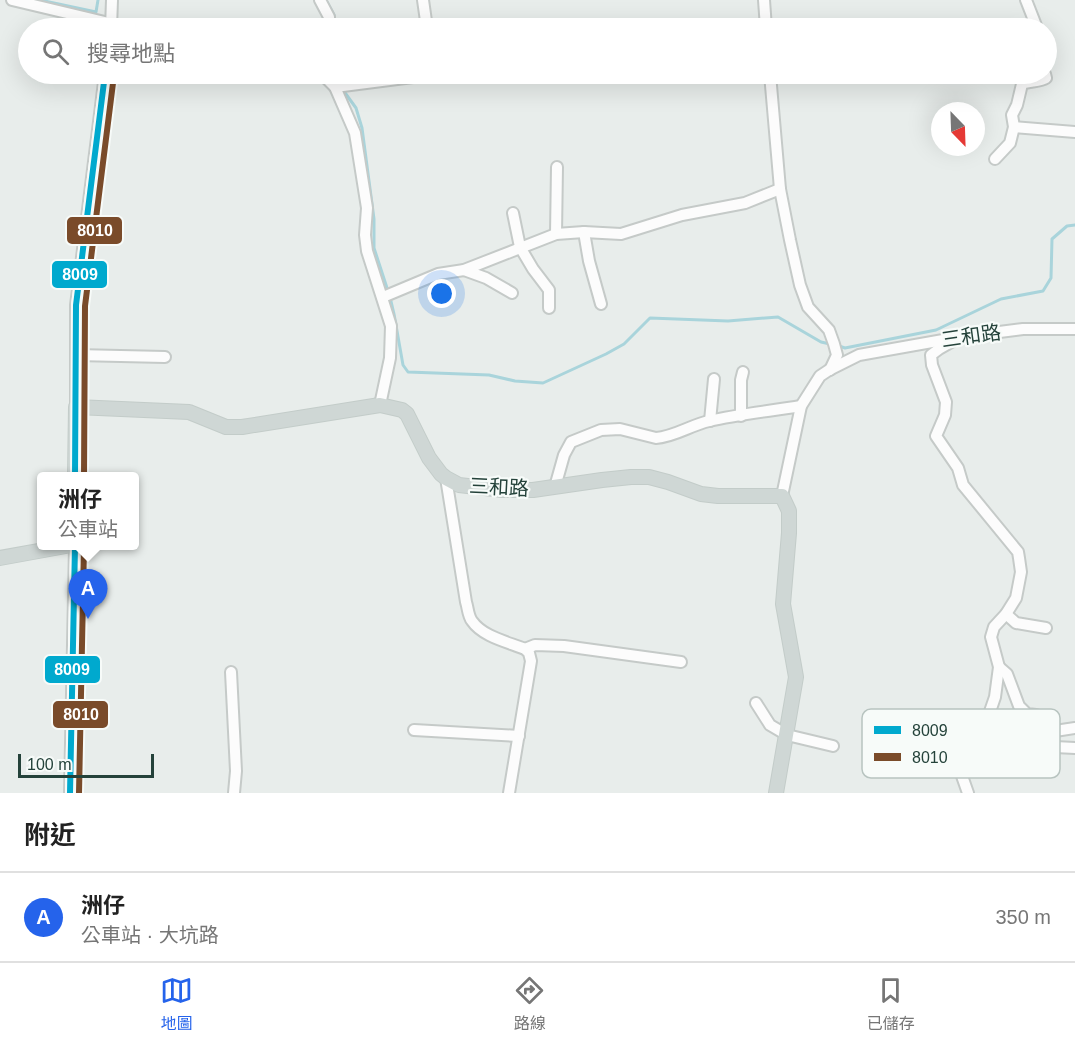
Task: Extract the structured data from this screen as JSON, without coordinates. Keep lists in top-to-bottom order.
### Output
{
  "streets": {
    "main road": ["三和路"]
  },
  "lines": ["transit line 8009", "transit line 8010"],
  "legend": ["8009", "8010"],
  "scale_bar": "100 m",
  "north": "bottom right",
  "page": {
    "search": "搜尋地點",
    "popup": ["洲仔", "公車站"],
    "pins": "A",
    "scale": "100 m",
    "heading": "附近",
    "list": [
      {
        "mark": "A",
        "name": "洲仔",
        "note": "公車站 · 大坑路",
        "value": "350 m"
      }
    ],
    "nav": ["地圖", "路線", "已儲存"]
  }
}
